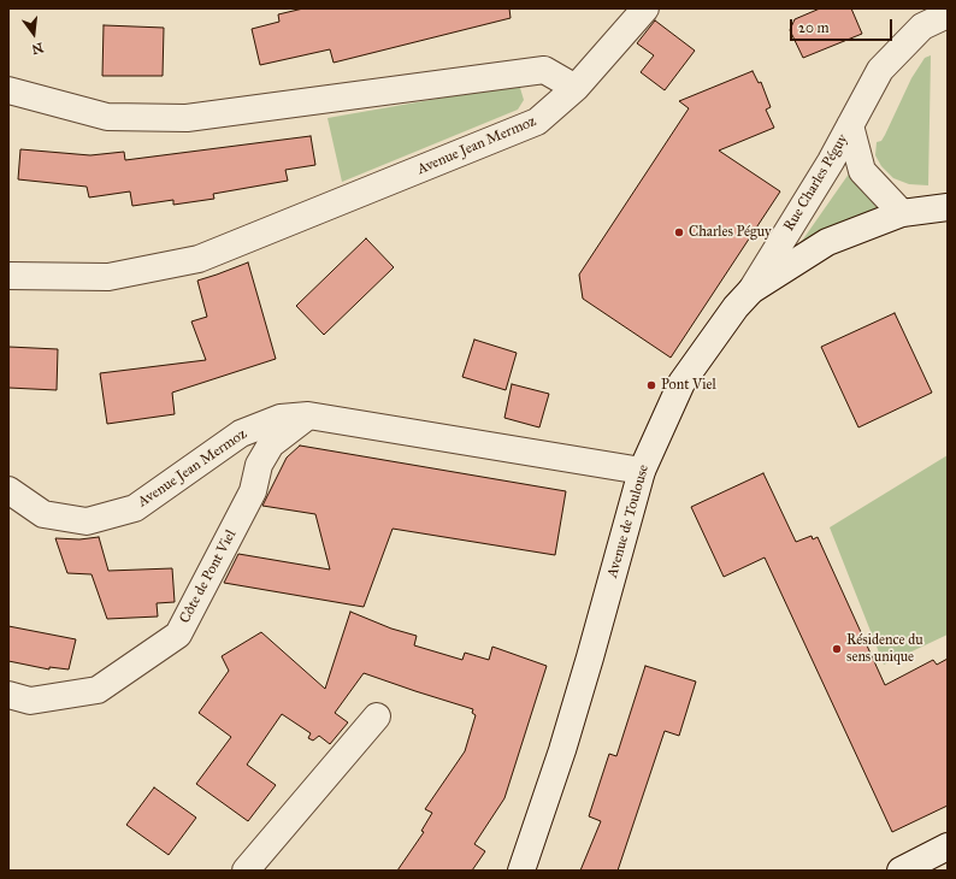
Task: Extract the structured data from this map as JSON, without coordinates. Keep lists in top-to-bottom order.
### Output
{
  "streets": {
    "street": [
      "Avenue Jean Mermoz",
      "Rue Charles Péguy",
      "Avenue de Toulouse",
      "Côte de Pont Viel"
    ]
  },
  "crossings": [
    ["Avenue Jean Mermoz", "Avenue de Toulouse"],
    ["Avenue Jean Mermoz", "Côte de Pont Viel"],
    ["Rue Charles Péguy", "Avenue de Toulouse"]
  ],
  "places": ["Charles Péguy", "Pont Viel", "Résidence du sens unique"],
  "scale_bar": "20 m",
  "north": "bottom"
}
